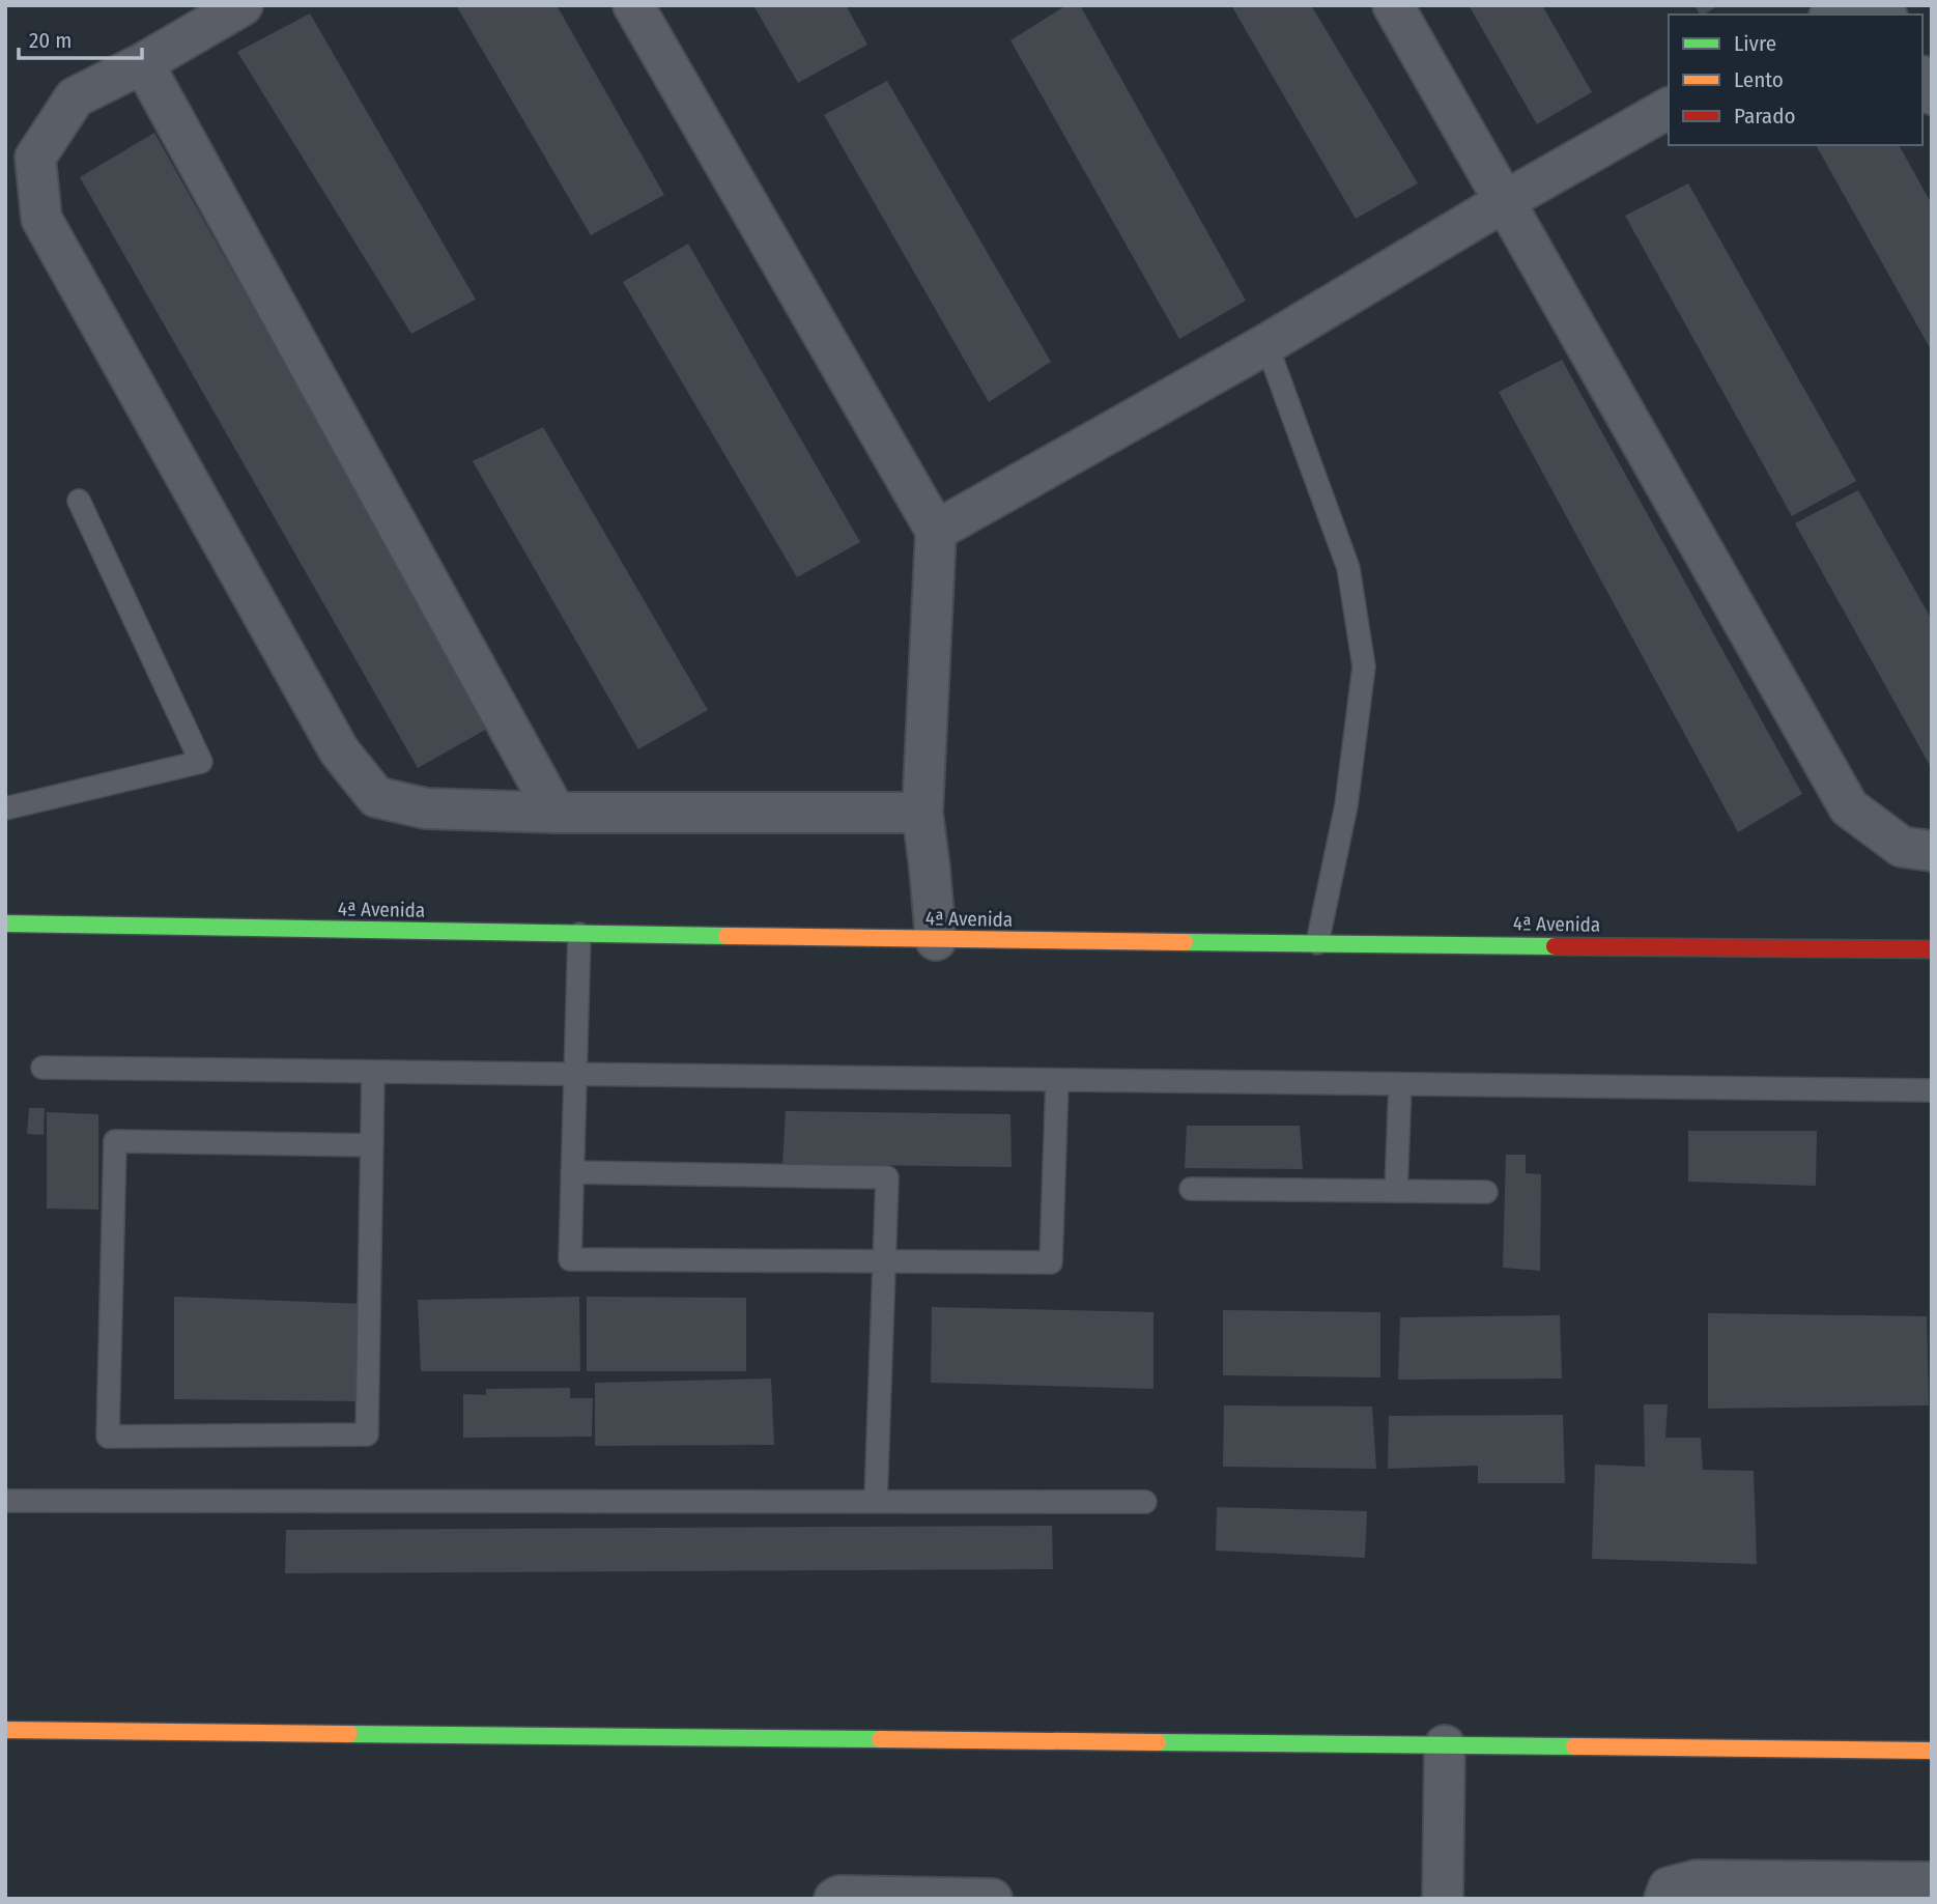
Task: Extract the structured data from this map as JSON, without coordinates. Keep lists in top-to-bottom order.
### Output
{
  "streets": {
    "street": ["4ª Avenida"]
  },
  "legend": ["Livre", "Lento", "Parado"],
  "scale_bar": "20 m"
}
